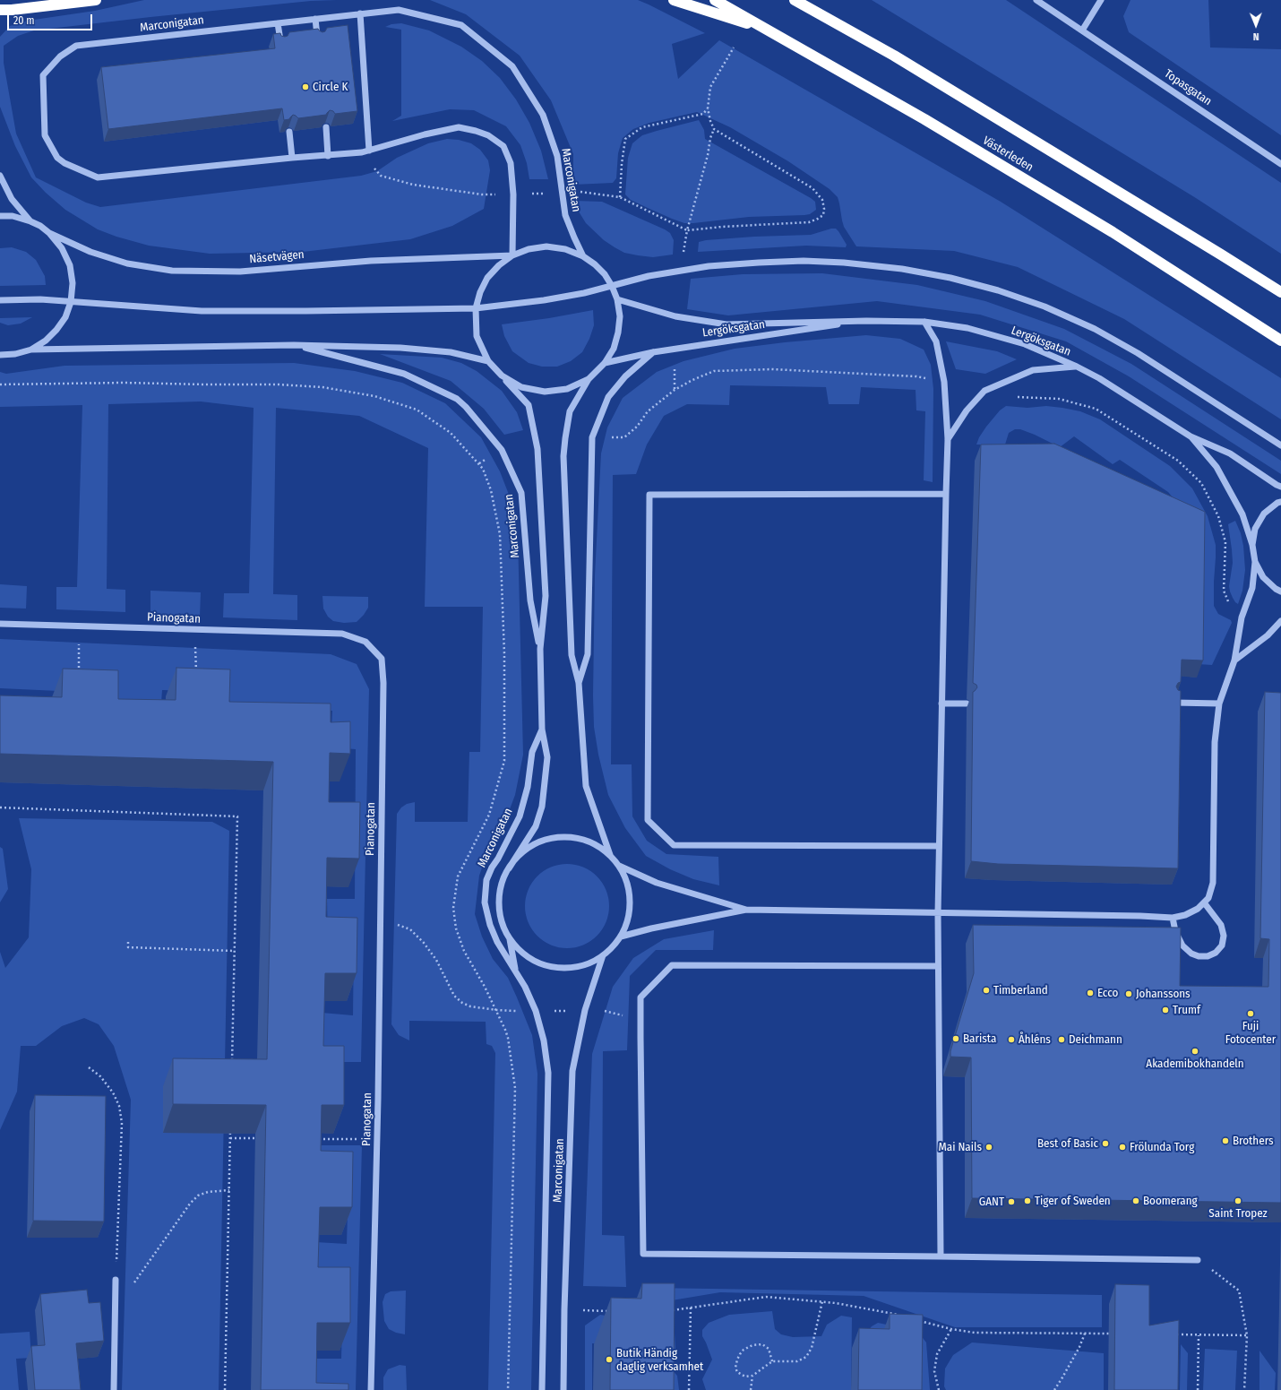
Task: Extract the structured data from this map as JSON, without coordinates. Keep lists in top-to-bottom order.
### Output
{
  "streets": {
    "highway": ["Västerleden"],
    "street": [
      "Marconigatan",
      "Topasgatan",
      "Näsetvägen",
      "Lergöksgatan",
      "Pianogatan"
    ]
  },
  "crossings": [
    ["Marconigatan", "Näsetvägen"]
  ],
  "places": [
    "Circle K",
    "Timberland",
    "Ecco",
    "Johanssons",
    "Trumf",
    "Fuji Fotocenter",
    "Barista",
    "Åhléns",
    "Deichmann",
    "Akademibokhandeln",
    "Brothers",
    "Best of Basic",
    "Mai Nails",
    "Frölunda Torg",
    "Tiger of Sweden",
    "Boomerang",
    "Saint Tropez",
    "GANT",
    "Butik Händig daglig verksamhet"
  ],
  "scale_bar": "20 m",
  "north": "bottom"
}
